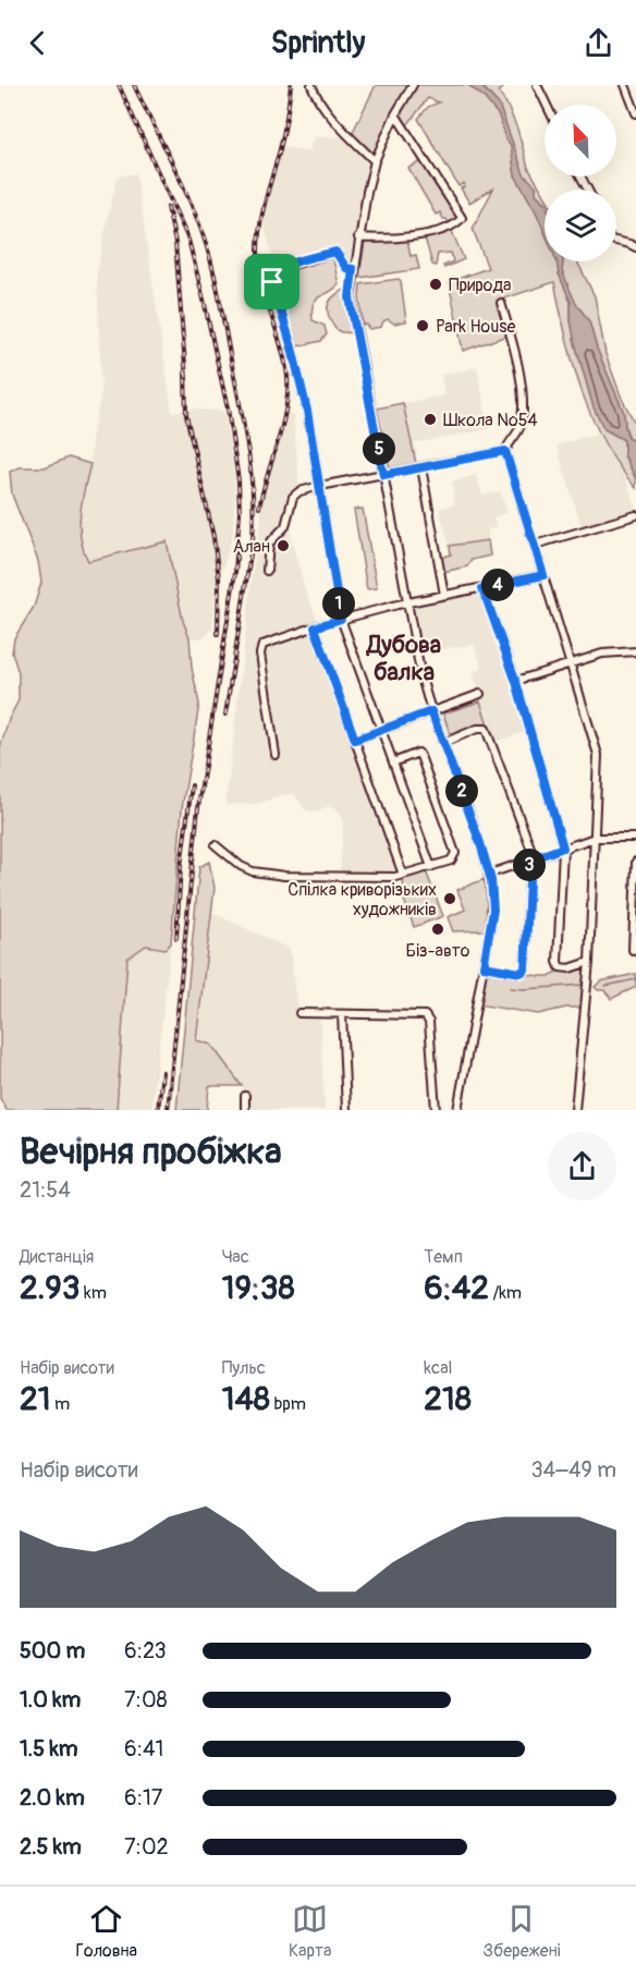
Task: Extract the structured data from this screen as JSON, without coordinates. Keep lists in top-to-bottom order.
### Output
{
  "districts": ["Дубова балка"],
  "places": [
    "Природа",
    "Park House",
    "Школа №54",
    "Алан",
    "Спілка криворізьких художників",
    "Біз-авто"
  ],
  "north": "top left",
  "page": {
    "header": "Sprintly",
    "pins": [
      "5",
      "4",
      "1",
      "2",
      "3"
    ],
    "heading": ["Вечірня пробіжка", "21:54"],
    "stats": [
      ["Дистанція", "2.93 km"],
      ["Час", "19:38"],
      ["Темп", "6:42 /km"],
      ["Набір висоти", "21 m"],
      ["Пульс", "148 bpm"],
      ["kcal", "218"]
    ],
    "chart": ["Набір висоти", "34–49 m"],
    "list": [
      {
        "name": "500 m",
        "note": "6:23"
      },
      {
        "name": "1.0 km",
        "note": "7:08"
      },
      {
        "name": "1.5 km",
        "note": "6:41"
      },
      {
        "name": "2.0 km",
        "note": "6:17"
      },
      {
        "name": "2.5 km",
        "note": "7:02"
      }
    ],
    "tabs": ["Головна", "Карта", "Збережені"]
  }
}
